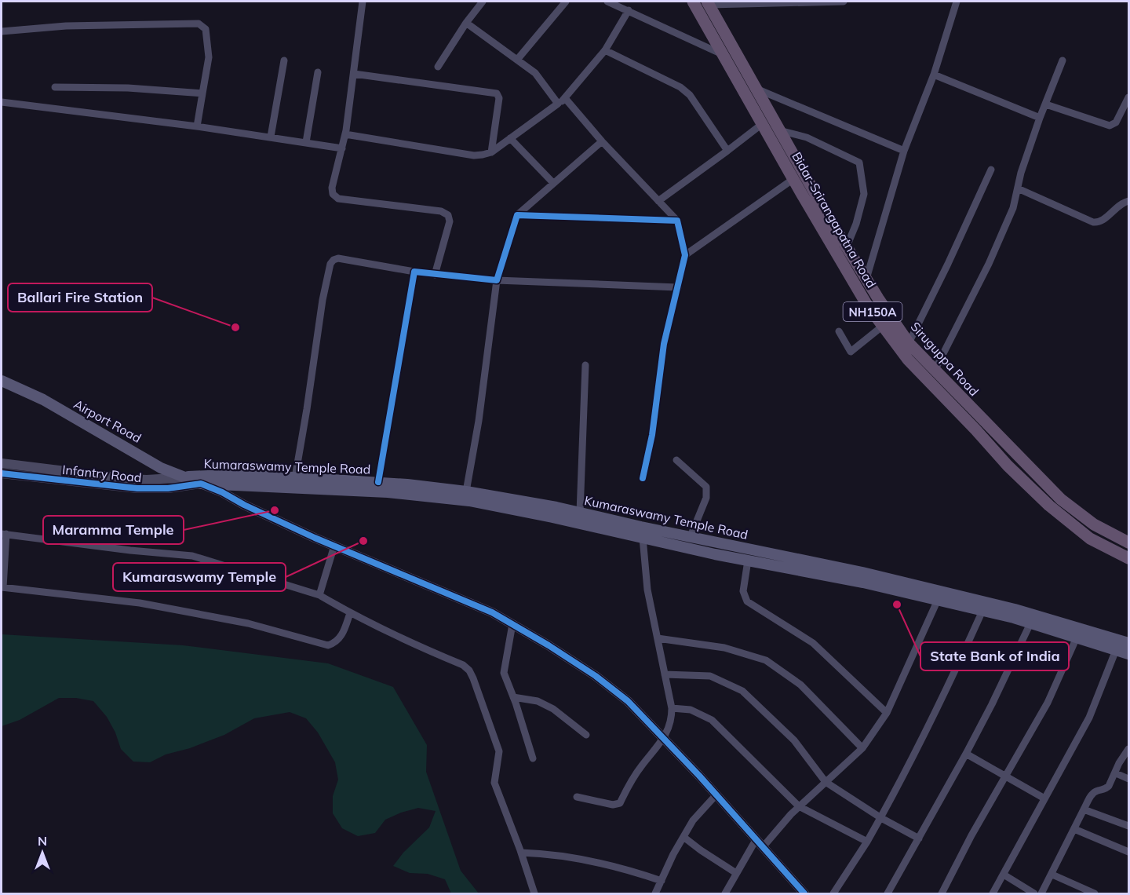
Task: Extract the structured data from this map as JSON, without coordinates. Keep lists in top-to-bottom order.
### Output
{
  "streets": {
    "highway": ["Bidar-Srirangapatna Road", "NH150A", "Siruguppa Road"],
    "main road": ["Airport Road", "Kumaraswamy Temple Road"],
    "street": ["Infantry Road"]
  },
  "crossings": [
    ["Bidar-Srirangapatna Road", "Siruguppa Road"],
    ["Airport Road", "Kumaraswamy Temple Road"],
    ["Airport Road", "Infantry Road"],
    ["Kumaraswamy Temple Road", "Infantry Road"]
  ],
  "places": [
    "Ballari Fire Station",
    "Maramma Temple",
    "Kumaraswamy Temple",
    "State Bank of India"
  ],
  "north": "top"
}
